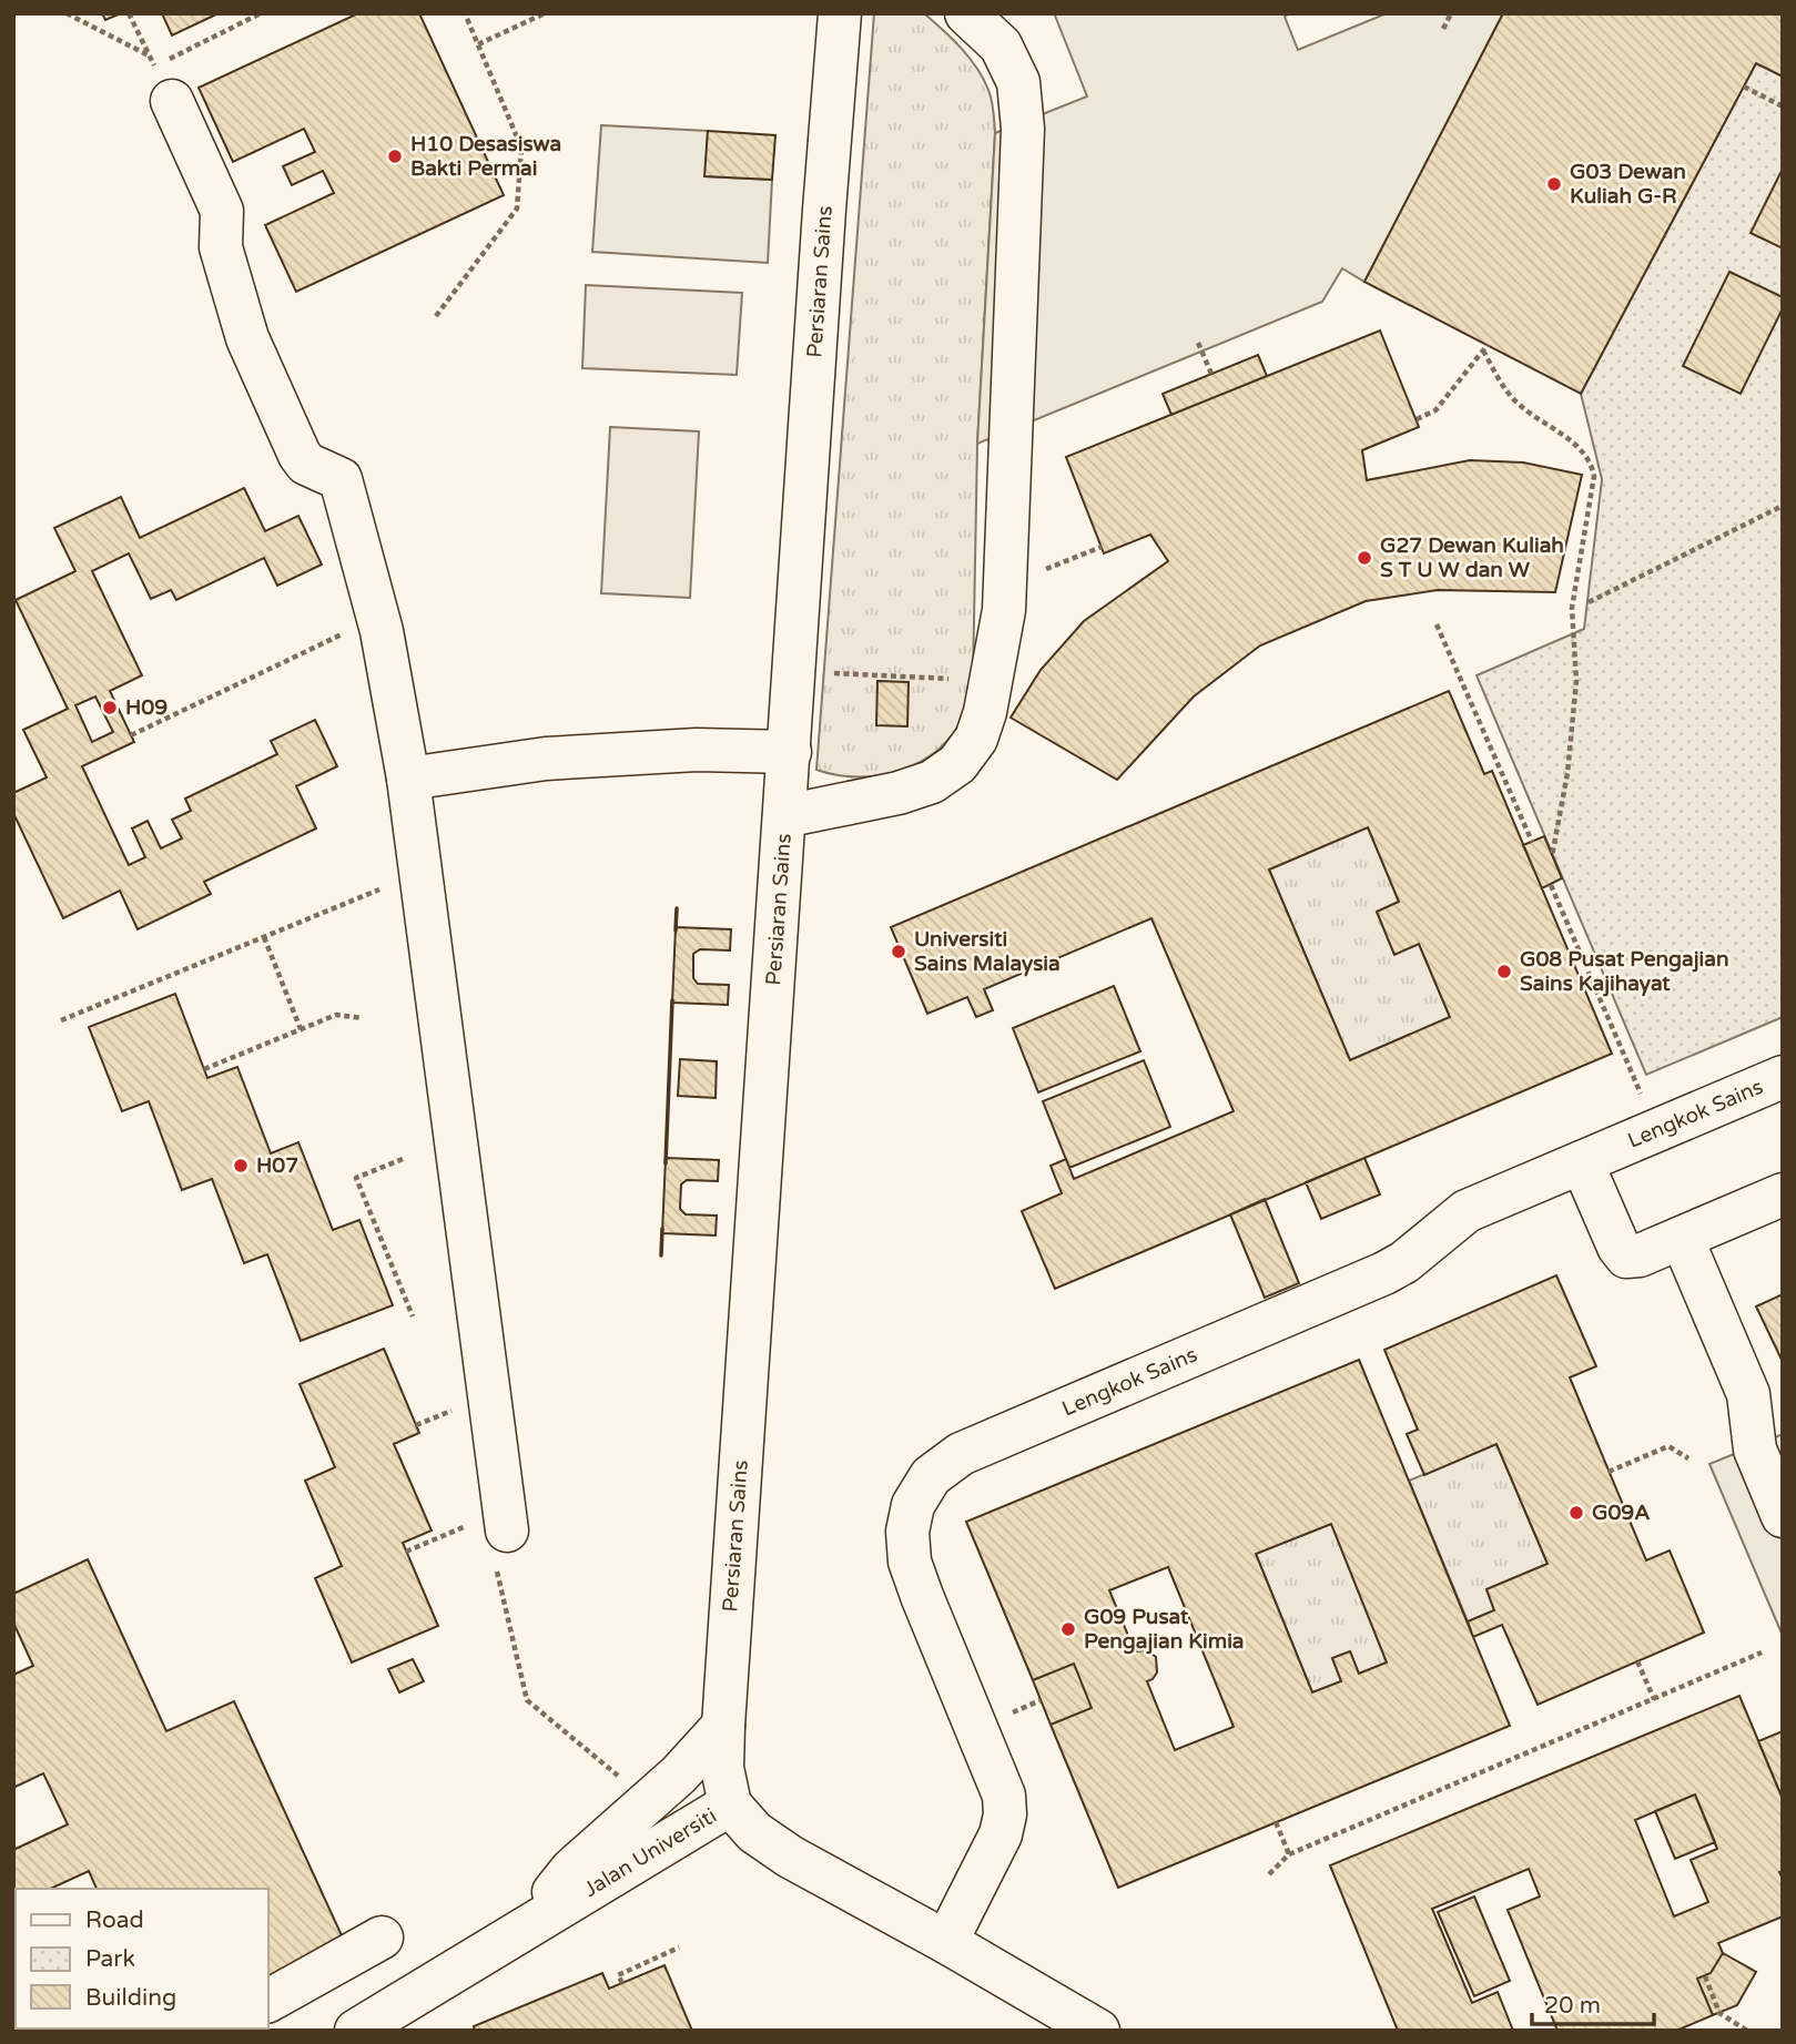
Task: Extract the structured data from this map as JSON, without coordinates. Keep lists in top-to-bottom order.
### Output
{
  "streets": {
    "street": ["Persiaran Sains", "Lengkok Sains", "Jalan Universiti"]
  },
  "crossings": [
    ["Persiaran Sains", "Jalan Universiti"],
    ["Lengkok Sains", "Jalan Universiti"]
  ],
  "places": [
    "H10 Desasiswa Bakti Permai",
    "G03 Dewan Kuliah G-R",
    "G27 Dewan Kuliah S T U W dan W",
    "H09",
    "Universiti Sains Malaysia",
    "G08 Pusat Pengajian Sains Kajihayat",
    "H07",
    "G09A",
    "G09 Pusat Pengajian Kimia"
  ],
  "legend": ["Road", "Park", "Building"],
  "scale_bar": "20 m"
}
